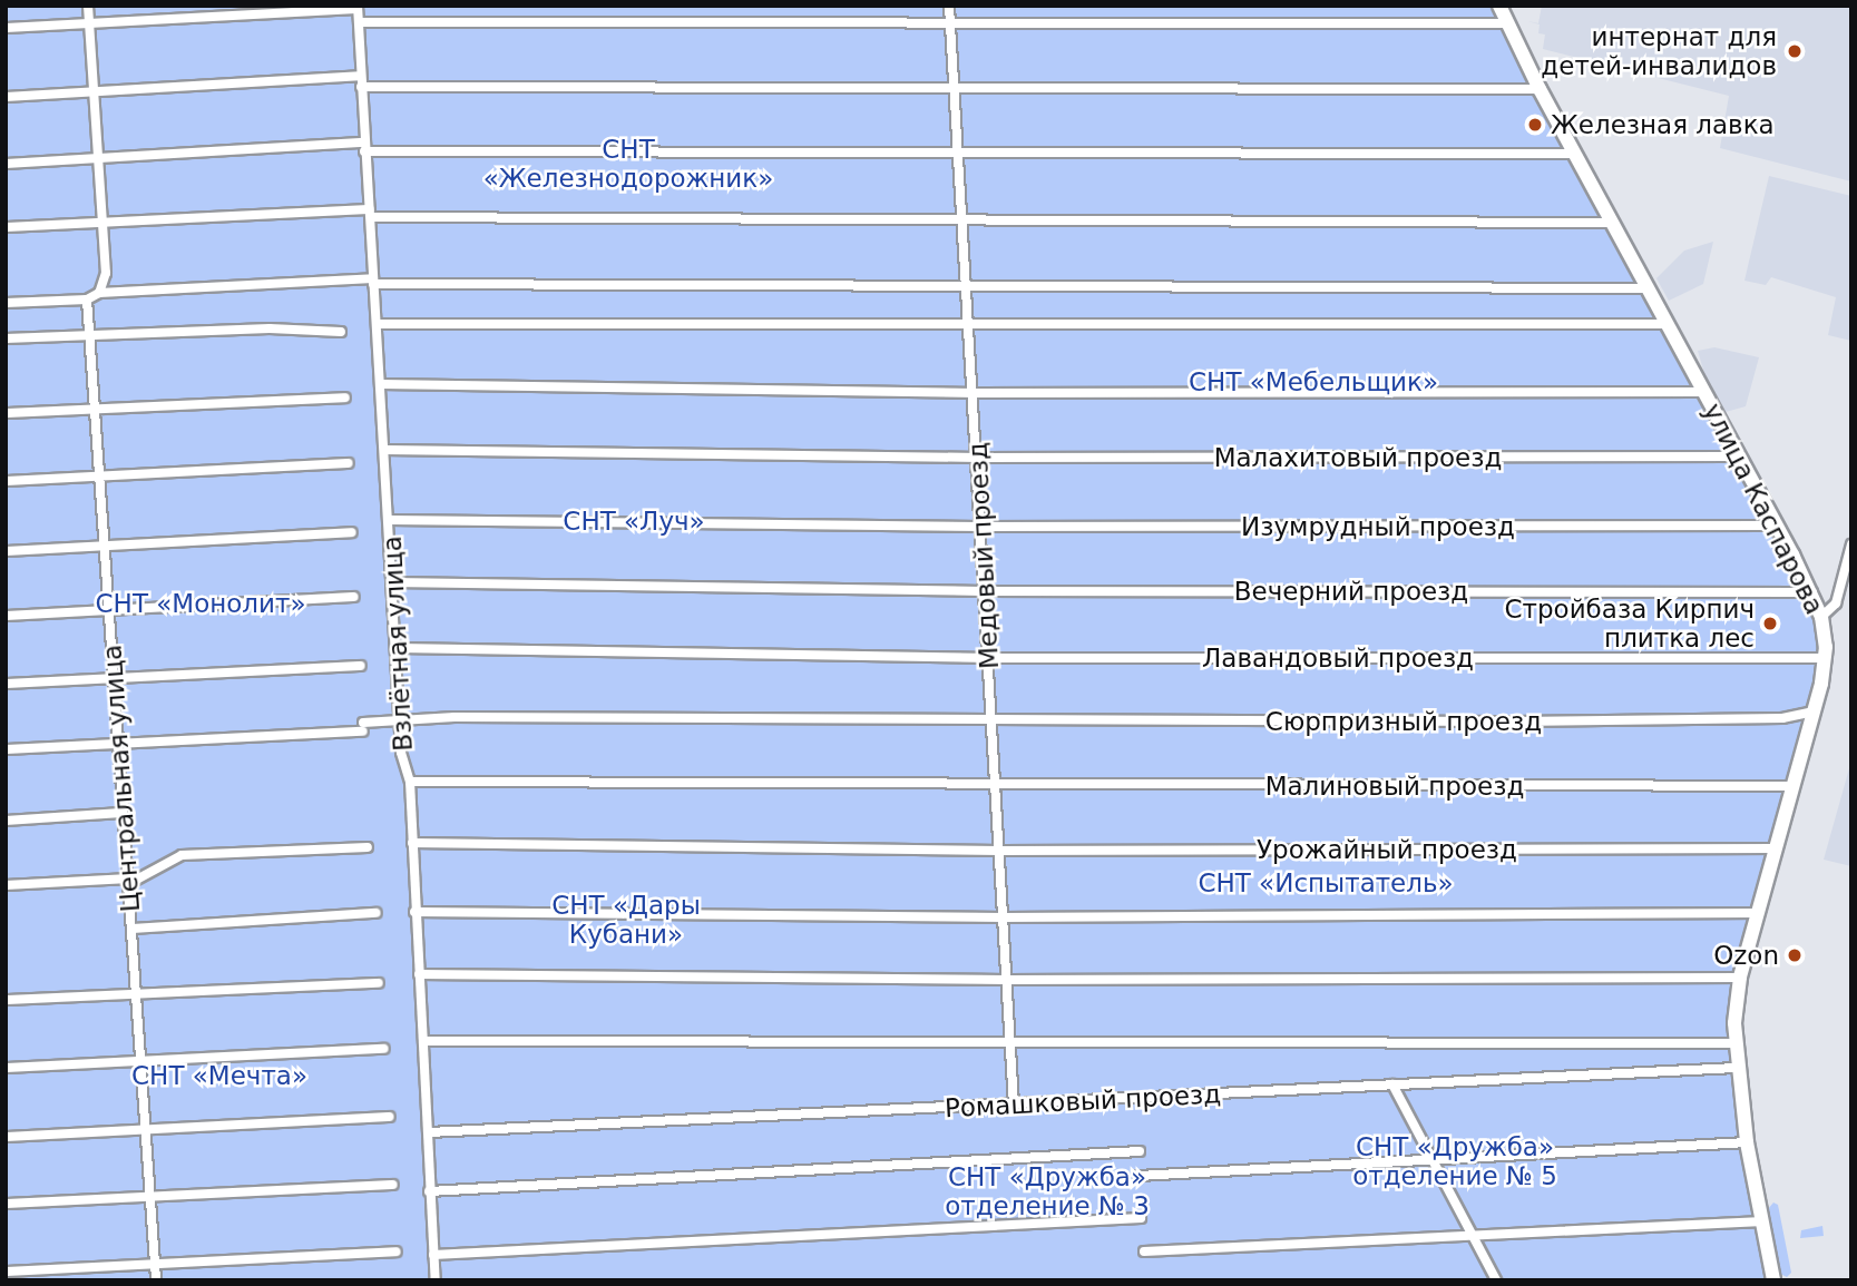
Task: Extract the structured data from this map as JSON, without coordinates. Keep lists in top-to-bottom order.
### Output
{
  "streets": {
    "main road": ["улица Каспарова"],
    "street": [
      "Малахитовый проезд",
      "Изумрудный проезд",
      "Медовый проезд",
      "Вечерний проезд",
      "Взлётная улица",
      "Лавандовый проезд",
      "Сюрпризный проезд",
      "Центральная улица",
      "Малиновый проезд",
      "Урожайный проезд",
      "Ромашковый проезд"
    ]
  },
  "crossings": [
    ["Малахитовый проезд", "улица Каспарова"],
    ["Малахитовый проезд", "Медовый проезд"],
    ["Малахитовый проезд", "Взлётная улица"],
    ["улица Каспарова", "Изумрудный проезд"],
    ["улица Каспарова", "Вечерний проезд"],
    ["улица Каспарова", "Лавандовый проезд"],
    ["улица Каспарова", "Сюрпризный проезд"],
    ["улица Каспарова", "Малиновый проезд"],
    ["улица Каспарова", "Урожайный проезд"],
    ["улица Каспарова", "Ромашковый проезд"],
    ["Изумрудный проезд", "Медовый проезд"],
    ["Изумрудный проезд", "Взлётная улица"],
    ["Медовый проезд", "Вечерний проезд"],
    ["Медовый проезд", "Лавандовый проезд"],
    ["Медовый проезд", "Сюрпризный проезд"],
    ["Медовый проезд", "Малиновый проезд"],
    ["Медовый проезд", "Урожайный проезд"],
    ["Медовый проезд", "Ромашковый проезд"],
    ["Вечерний проезд", "Взлётная улица"],
    ["Взлётная улица", "Лавандовый проезд"],
    ["Взлётная улица", "Сюрпризный проезд"],
    ["Взлётная улица", "Малиновый проезд"],
    ["Взлётная улица", "Урожайный проезд"],
    ["Взлётная улица", "Ромашковый проезд"],
    ["Сюрпризный проезд", "Центральная улица"]
  ],
  "parks": [
    "СНТ «Железнодорожник»",
    "СНТ «Мебельщик»",
    "СНТ «Луч»",
    "СНТ «Монолит»",
    "СНТ «Испытатель»",
    "СНТ «Дары Кубани»",
    "СНТ «Мечта»",
    "СНТ «Дружба» отделение № 5",
    "СНТ «Дружба» отделение № 3"
  ],
  "places": [
    "интернат для детей-инвалидов",
    "Железная лавка",
    "Стройбаза Кирпич плитка лес",
    "Ozon"
  ]
}
